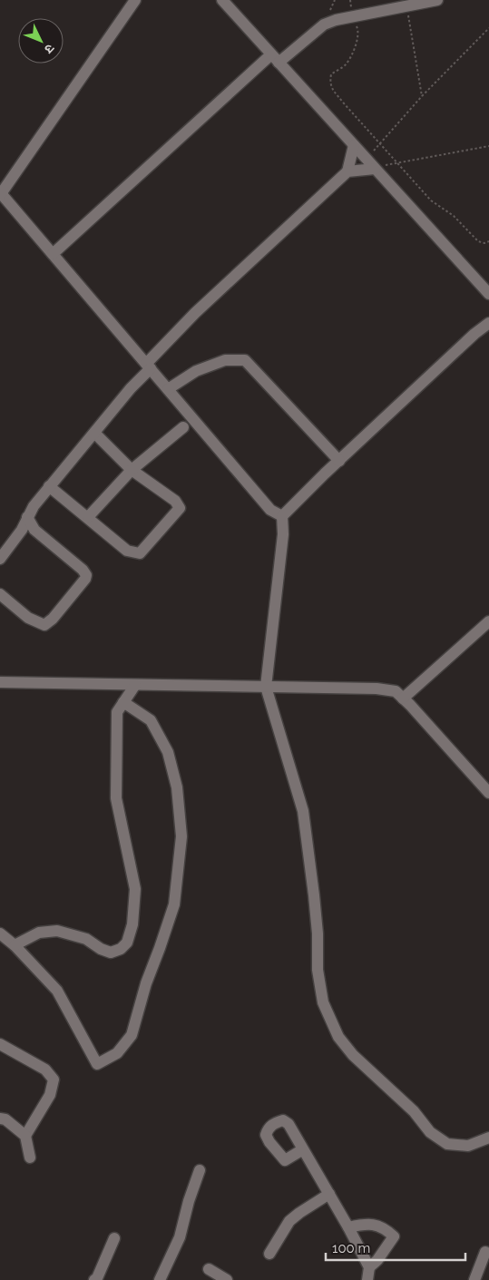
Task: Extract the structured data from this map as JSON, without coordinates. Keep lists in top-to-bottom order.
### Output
{
  "scale_bar": "100 m",
  "north": "bottom right"
}
